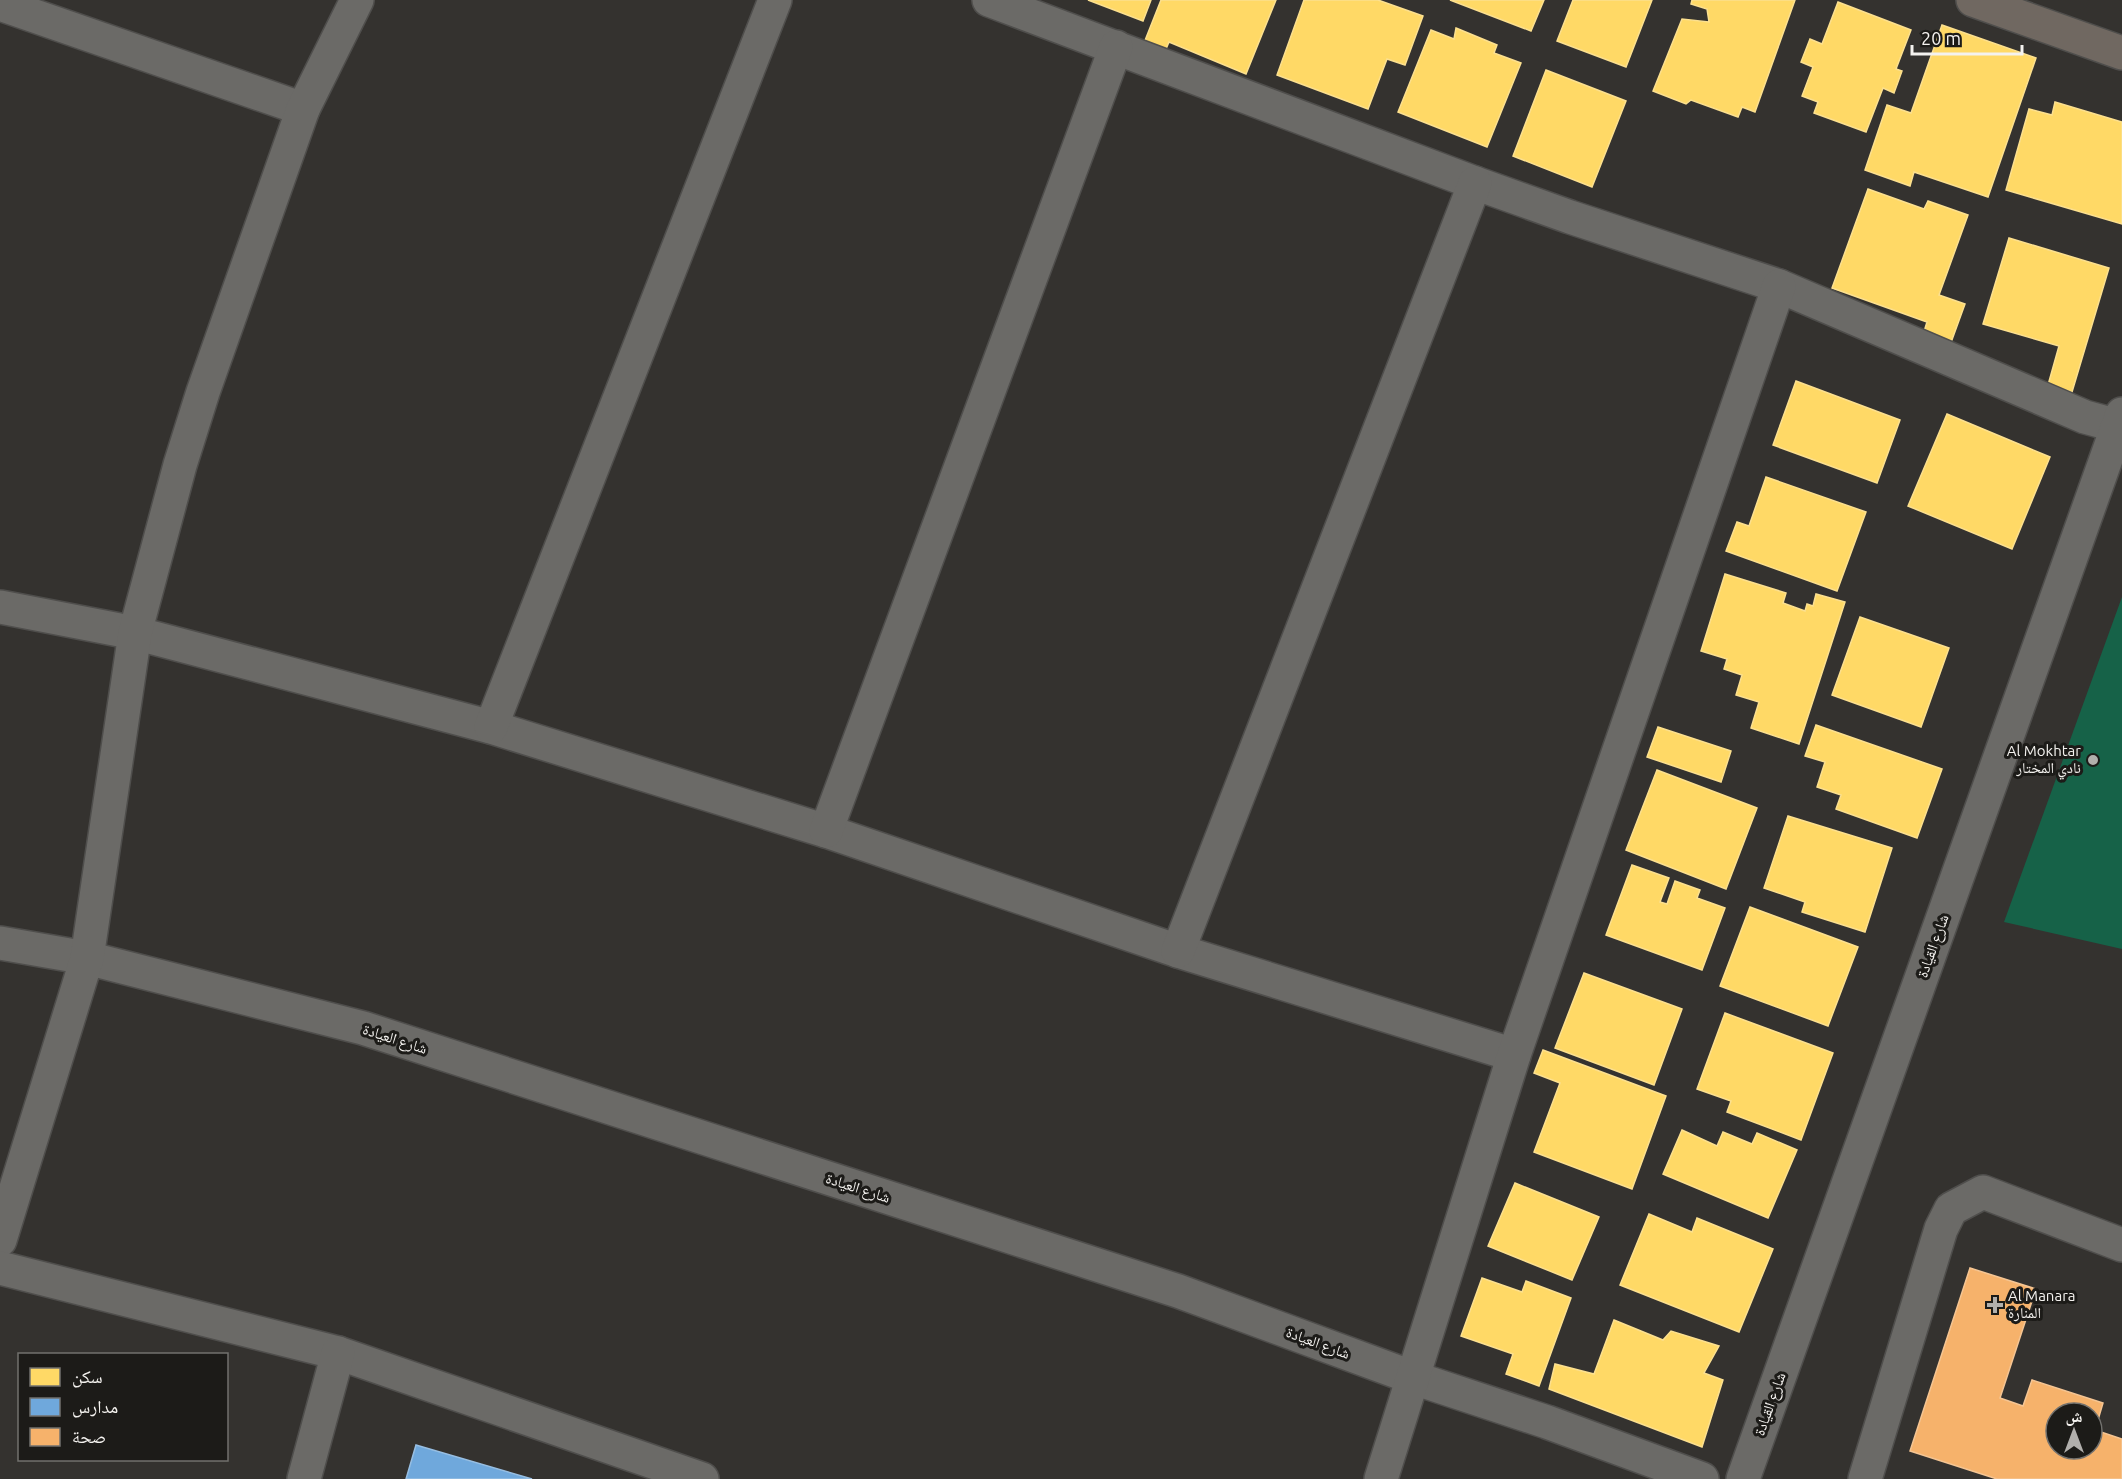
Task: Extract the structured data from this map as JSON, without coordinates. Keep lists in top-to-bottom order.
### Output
{
  "streets": {
    "street": ["شارع القيادة", "شارع العيادة"]
  },
  "places": {
    "other": ["Al Mokhtar نادي المختار"],
    "health": ["Al Manara المنارة"]
  },
  "legend": ["سكن", "مدارس", "صحة"],
  "scale_bar": "20 m",
  "north": "top"
}
